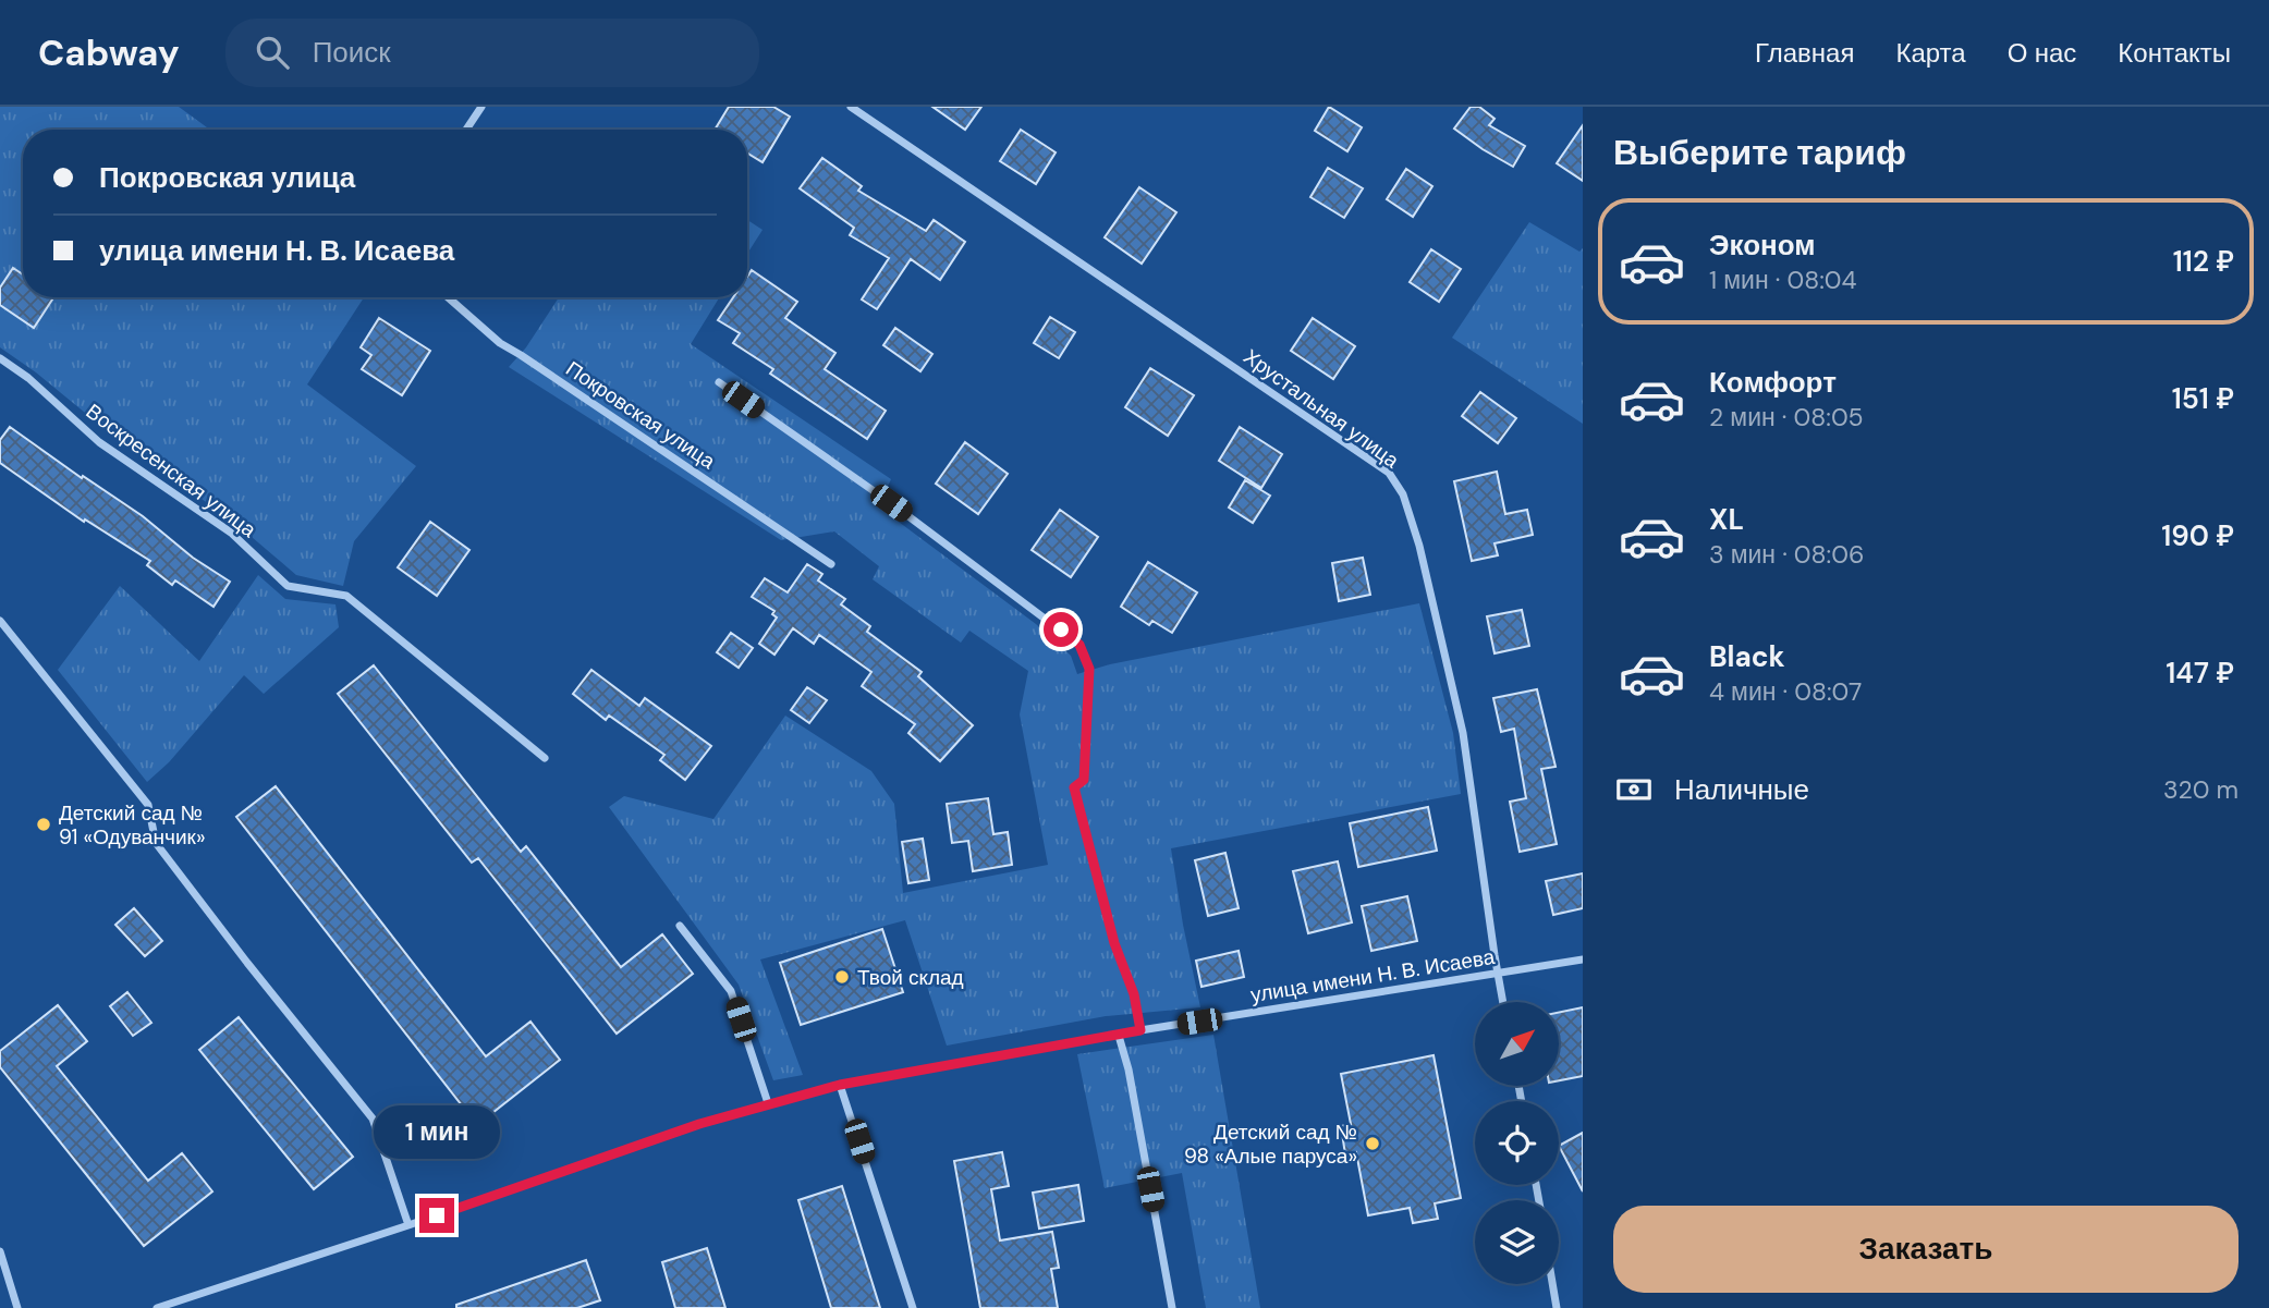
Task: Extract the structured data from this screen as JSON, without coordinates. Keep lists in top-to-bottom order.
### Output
{
  "streets": {
    "street": [
      "Хрустальная улица",
      "Покровская улица",
      "Воскресенская улица",
      "улица имени Н. В. Исаева"
    ]
  },
  "crossings": [
    ["Хрустальная улица", "улица имени Н. В. Исаева"]
  ],
  "places": ["Детский сад № 91 «Одуванчик»", "Твой склад", "Детский сад № 98 «Алые паруса»"],
  "north": "top right",
  "page": {
    "header": "Cabway",
    "search": "Поиск",
    "nav": [
      "Главная",
      "Карта",
      "О нас",
      "Контакты"
    ],
    "heading": "Выберите тариф",
    "banner": ["Покровская улица", "улица имени Н. В. Исаева"],
    "list": [
      {
        "name": "Эконом",
        "note": "1 мин · 08:04",
        "value": "112 ₽"
      },
      {
        "name": "Комфорт",
        "note": "2 мин · 08:05",
        "value": "151 ₽"
      },
      {
        "name": "XL",
        "note": "3 мин · 08:06",
        "value": "190 ₽"
      },
      {
        "name": "Black",
        "note": "4 мин · 08:07",
        "value": "147 ₽"
      }
    ],
    "pay": ["Наличные", "320 m"],
    "bubble": "1 мин",
    "buttons": "Заказать"
  }
}
